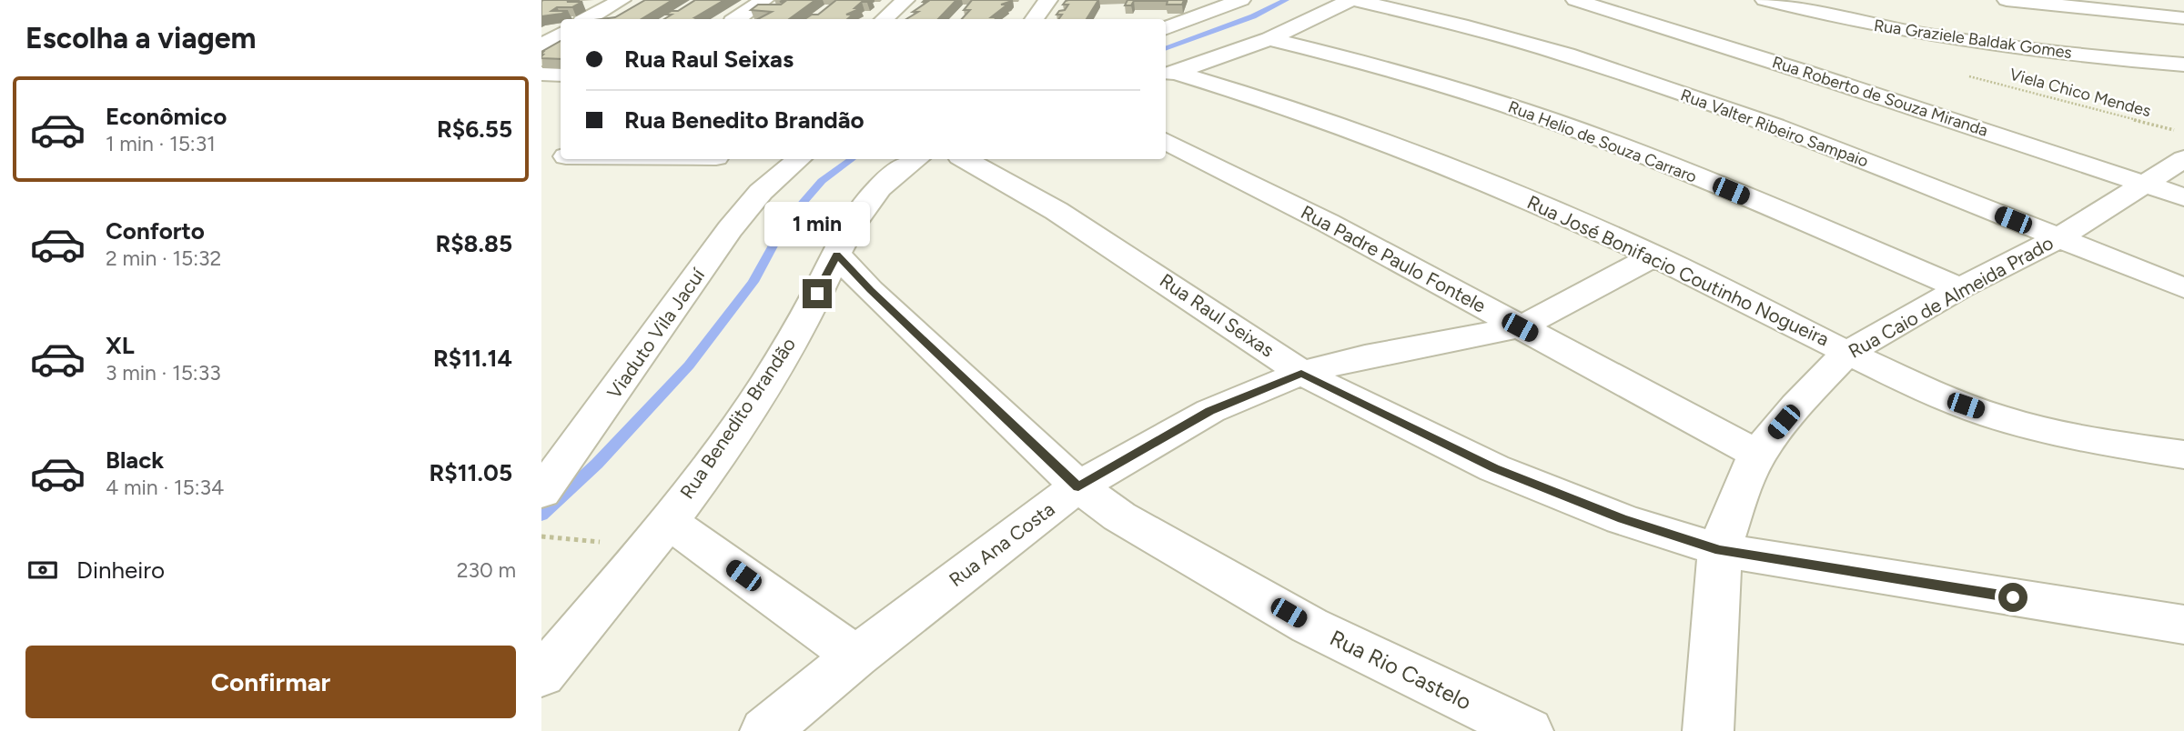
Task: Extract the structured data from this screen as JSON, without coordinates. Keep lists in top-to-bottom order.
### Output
{
  "streets": {
    "street": [
      "Rua Graziele Baldak Gomes",
      "Rua Roberto de Souza Miranda",
      "Rua Valter Ribeiro Sampaio",
      "Rua Helio de Souza Carraro",
      "Rua Padre Paulo Fontele",
      "Rua José Bonifacio Coutinho Nogueira",
      "Rua Caio de Almeida Prado",
      "Rua Raul Seixas",
      "Viaduto Vila Jacuí",
      "Rua Benedito Brandão",
      "Rua Ana Costa",
      "Rua Rio Castelo"
    ],
    "path": ["Viela Chico Mendes"]
  },
  "crossings": [
    ["Rua Roberto de Souza Miranda", "Rua Caio de Almeida Prado"],
    ["Rua Valter Ribeiro Sampaio", "Rua Caio de Almeida Prado"],
    ["Rua Helio de Souza Carraro", "Rua Caio de Almeida Prado"],
    ["Rua Padre Paulo Fontele", "Rua Caio de Almeida Prado"],
    ["Rua Padre Paulo Fontele", "Rua Ana Costa"],
    ["Rua José Bonifacio Coutinho Nogueira", "Rua Caio de Almeida Prado"],
    ["Rua José Bonifacio Coutinho Nogueira", "Rua Ana Costa"],
    ["Rua Caio de Almeida Prado", "Rua Raul Seixas"],
    ["Rua Raul Seixas", "Rua Ana Costa"],
    ["Rua Benedito Brandão", "Rua Rio Castelo"],
    ["Rua Ana Costa", "Rua Rio Castelo"]
  ],
  "page": {
    "heading": "Escolha a viagem",
    "banner": ["Rua Raul Seixas", "Rua Benedito Brandão"],
    "list": [
      {
        "name": "Econômico",
        "note": "1 min · 15:31",
        "value": "R$6.55"
      },
      {
        "name": "Conforto",
        "note": "2 min · 15:32",
        "value": "R$8.85"
      },
      {
        "name": "XL",
        "note": "3 min · 15:33",
        "value": "R$11.14"
      },
      {
        "name": "Black",
        "note": "4 min · 15:34",
        "value": "R$11.05"
      }
    ],
    "bubble": "1 min",
    "pay": ["Dinheiro", "230 m"],
    "buttons": "Confirmar"
  }
}
